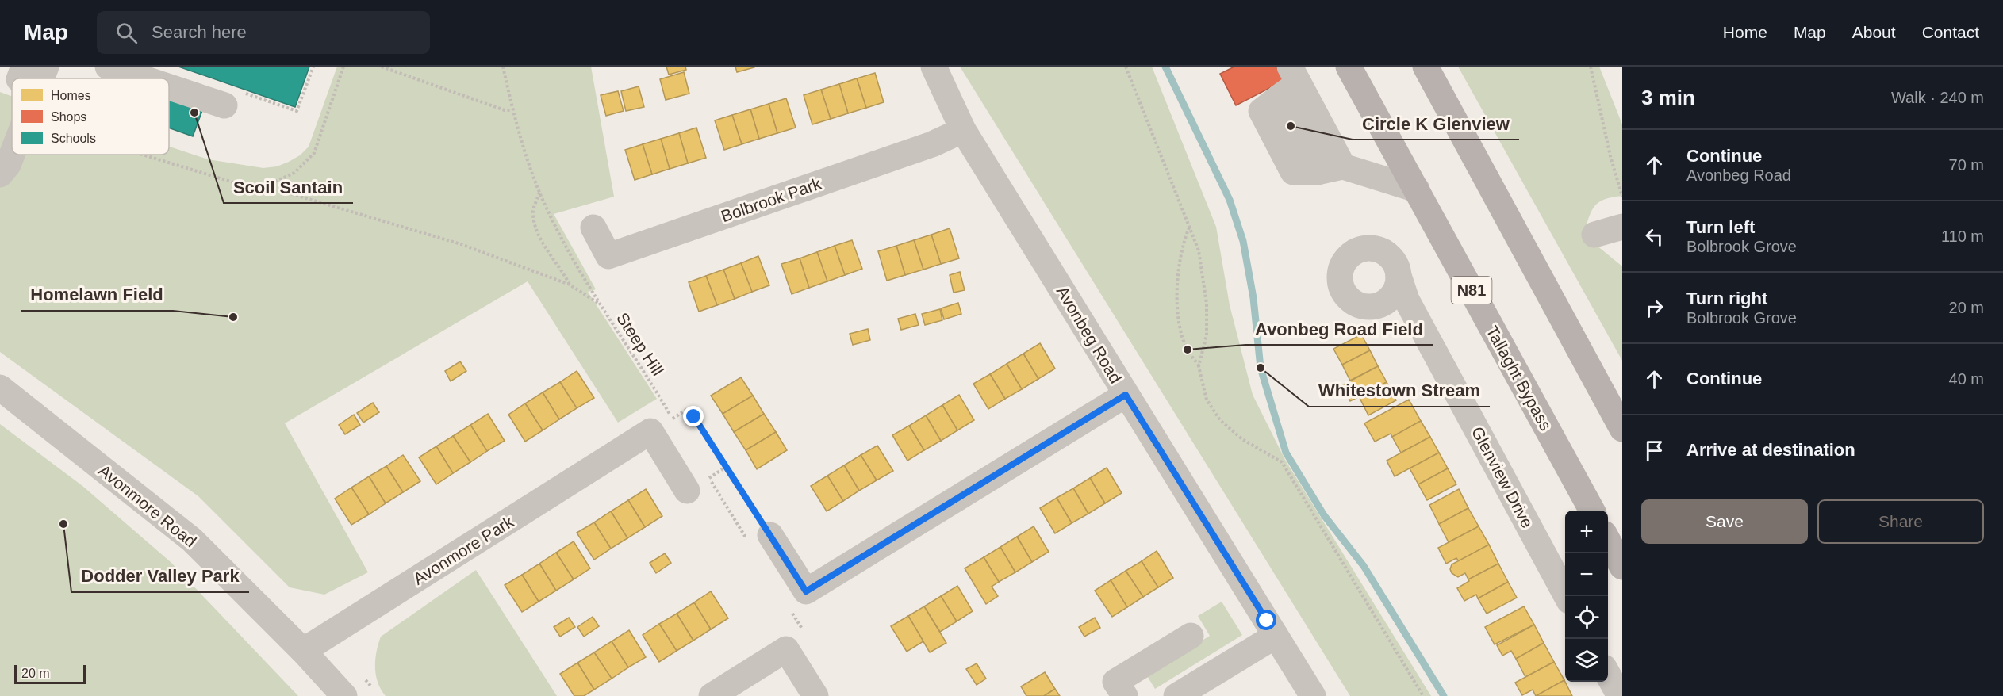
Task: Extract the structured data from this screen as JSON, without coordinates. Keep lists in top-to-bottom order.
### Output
{
  "streets": {
    "main road": ["N81", "Tallaght Bypass"],
    "street": [
      "Bolbrook Park",
      "Avonbeg Road",
      "Glenview Drive",
      "Avonmore Road",
      "Avonmore Park"
    ],
    "path": ["Steep Hill"]
  },
  "crossings": [
    ["Bolbrook Park", "Avonbeg Road"],
    ["Avonmore Road", "Avonmore Park"]
  ],
  "places": [
    "Scoil Santain",
    "Circle K Glenview",
    "Homelawn Field",
    "Avonbeg Road Field",
    "Whitestown Stream",
    "Dodder Valley Park"
  ],
  "legend": ["Homes", "Shops", "Schools"],
  "scale_bar": "20 m",
  "page": {
    "header": "Map",
    "search": "Search here",
    "nav": [
      "Home",
      "Map",
      "About",
      "Contact"
    ],
    "heading": ["3 min", "Walk · 240 m"],
    "list": [
      ["Continue", "Avonbeg Road", "70 m"],
      ["Turn left", "Bolbrook Grove", "110 m"],
      ["Turn right", "Bolbrook Grove", "20 m"],
      ["Continue", "40 m"],
      "Arrive at destination"
    ],
    "buttons": ["Save", "Share"],
    "map_buttons": ["+", "−"],
    "scale": "20 m"
  }
}
